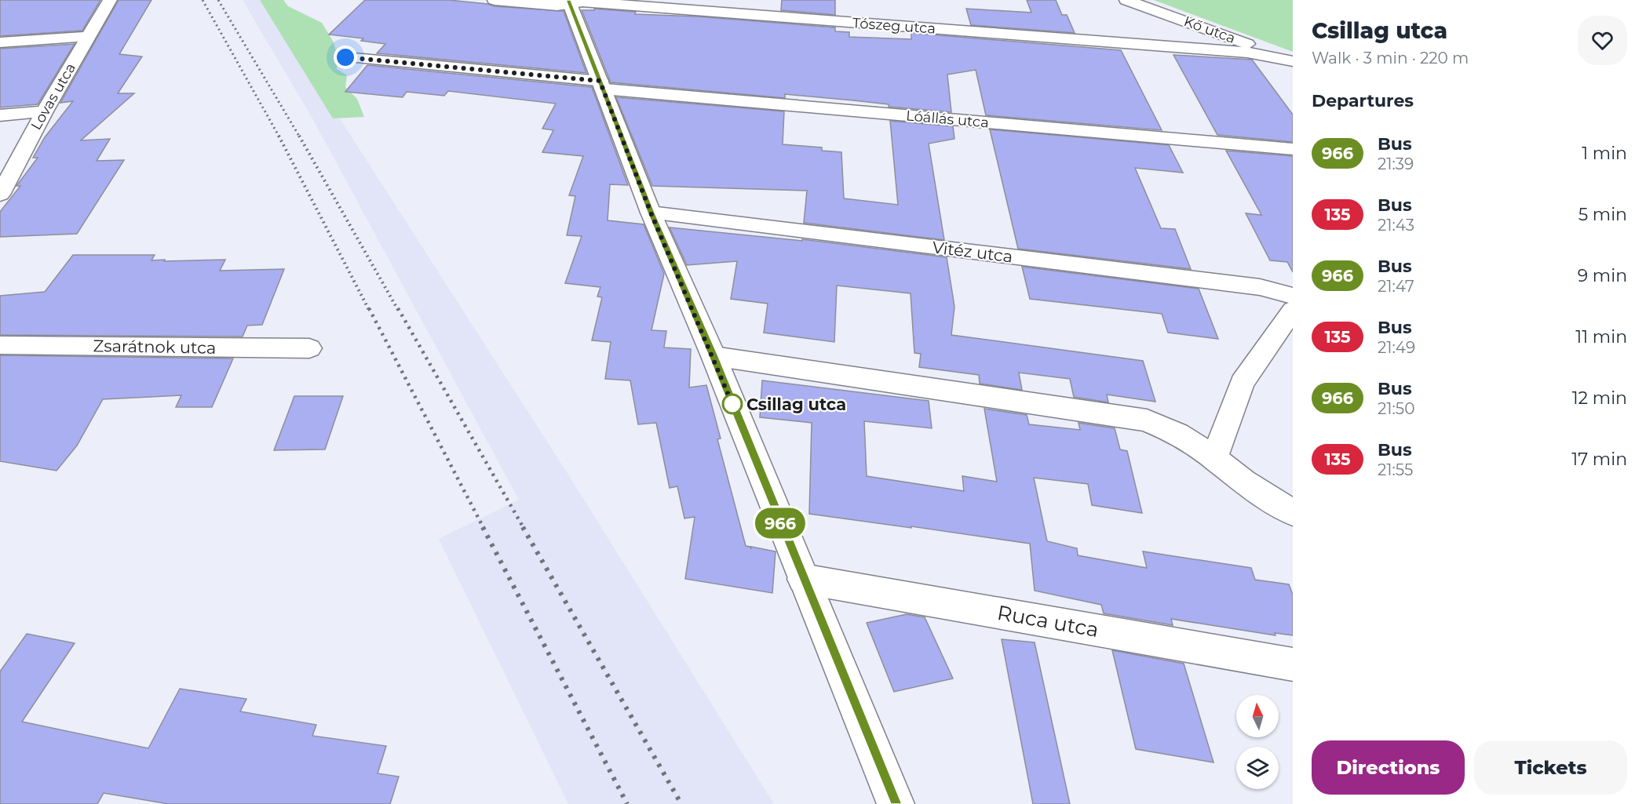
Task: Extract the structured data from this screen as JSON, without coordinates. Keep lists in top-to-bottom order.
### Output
{
  "streets": {
    "street": [
      "Tószeg utca",
      "Kő utca",
      "Lovas utca",
      "Lóállás utca",
      "Vitéz utca",
      "Zsarátnok utca",
      "Ruca utca"
    ]
  },
  "crossings": [
    ["Tószeg utca", "Kő utca"]
  ],
  "places": ["Csillag utca"],
  "lines": ["bus line 966"],
  "north": "top",
  "page": {
    "on_map": "966",
    "heading": [
      ["Csillag utca", "Walk · 3 min · 220 m"],
      "Departures"
    ],
    "list": [
      {
        "mark": "966",
        "name": "Bus",
        "note": "21:39",
        "value": "1 min"
      },
      {
        "mark": "135",
        "name": "Bus",
        "note": "21:43",
        "value": "5 min"
      },
      {
        "mark": "966",
        "name": "Bus",
        "note": "21:47",
        "value": "9 min"
      },
      {
        "mark": "135",
        "name": "Bus",
        "note": "21:49",
        "value": "11 min"
      },
      {
        "mark": "966",
        "name": "Bus",
        "note": "21:50",
        "value": "12 min"
      },
      {
        "mark": "135",
        "name": "Bus",
        "note": "21:55",
        "value": "17 min"
      }
    ],
    "buttons": ["Directions", "Tickets"]
  }
}
